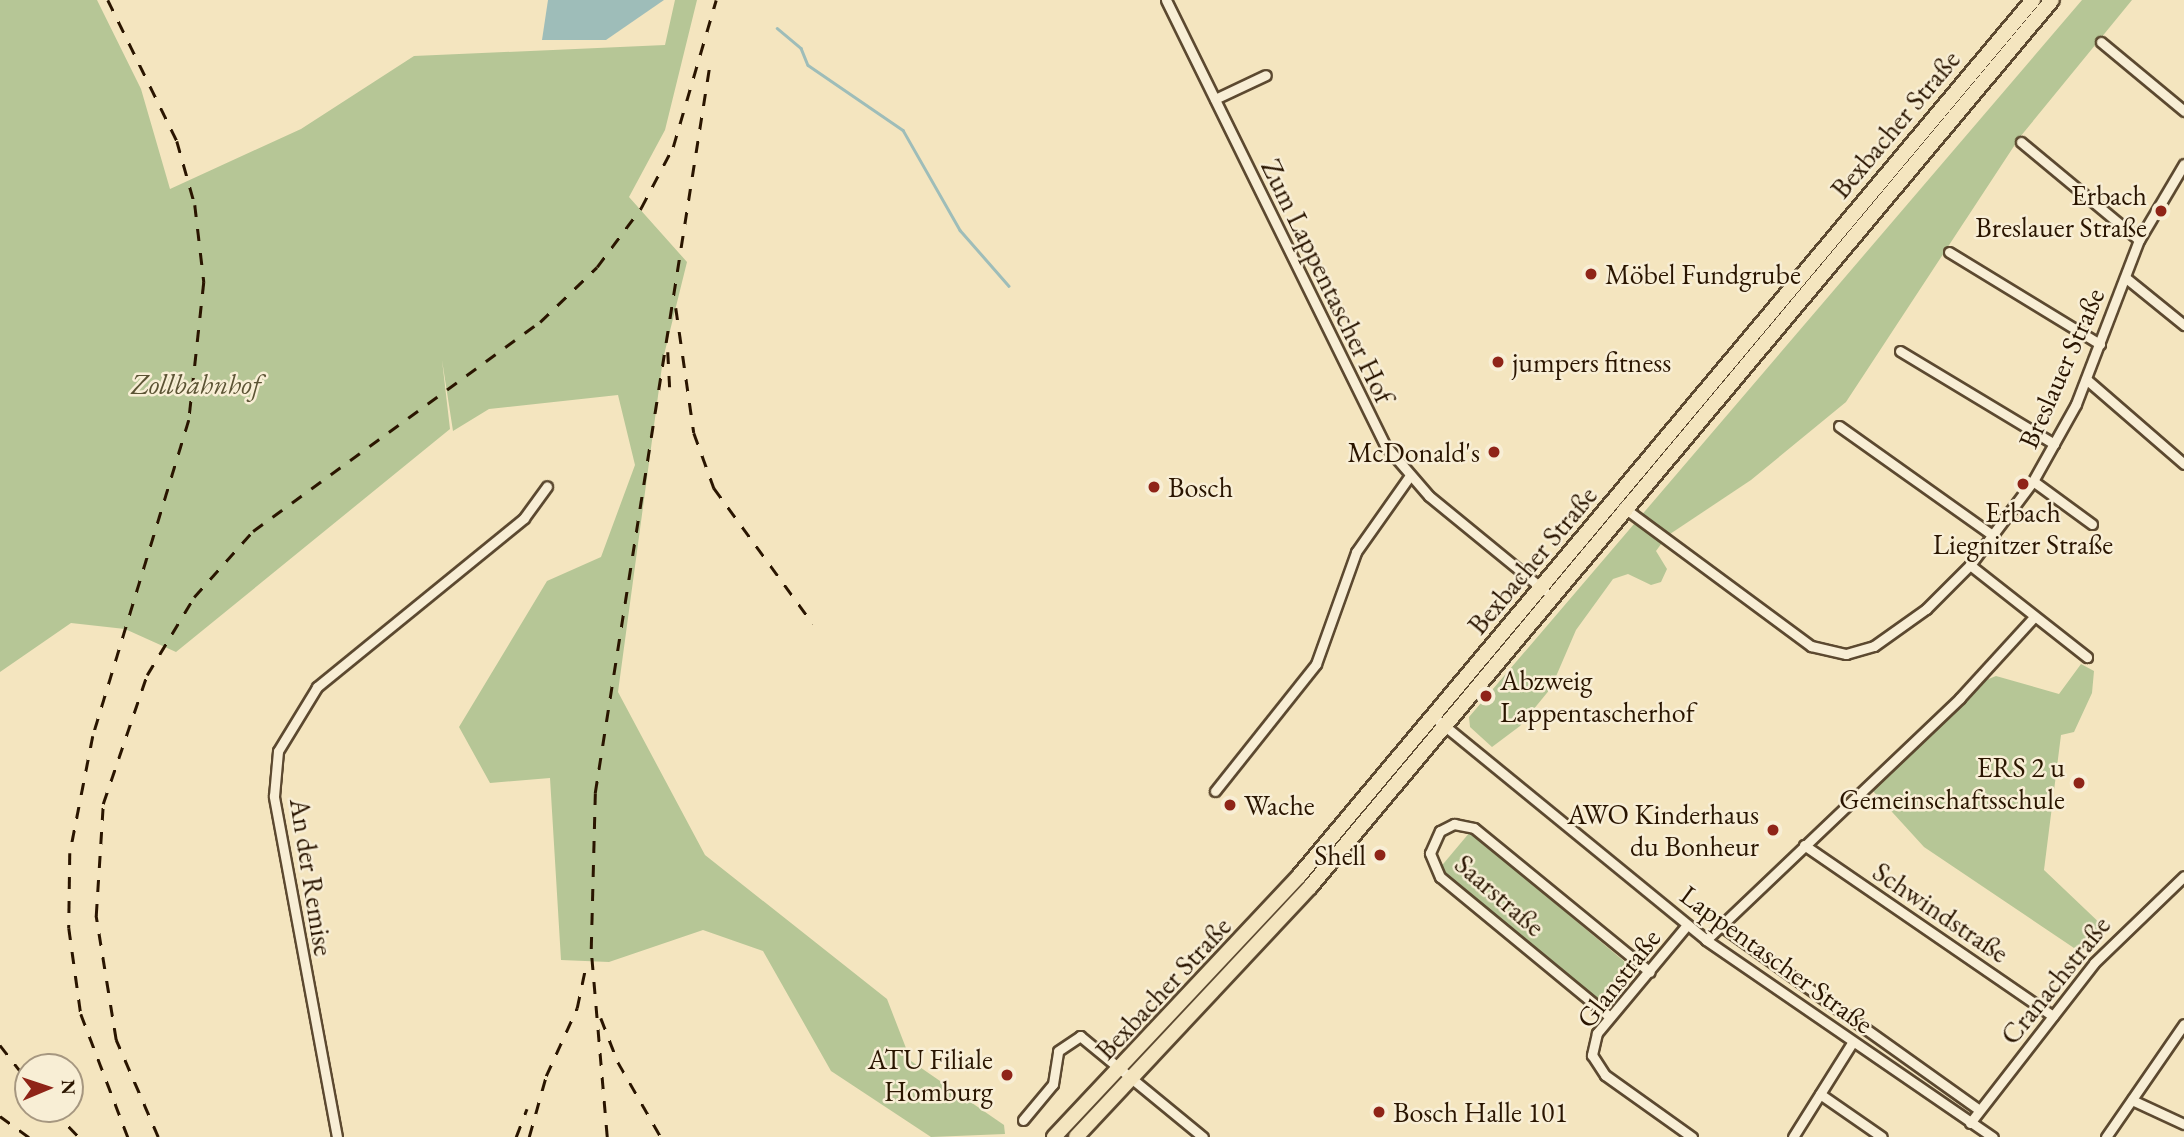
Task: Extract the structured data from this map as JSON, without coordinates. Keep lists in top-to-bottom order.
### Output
{
  "streets": {
    "main road": ["Bexbacher Straße"],
    "street": [
      "Zum Lappentascher Hof",
      "Breslauer Straße",
      "An der Remise",
      "Saarstraße",
      "Schwindstraße",
      "Lappentascher Straße",
      "Glanstraße",
      "Cranachstraße"
    ]
  },
  "crossings": [
    ["Bexbacher Straße", "Zum Lappentascher Hof"],
    ["Bexbacher Straße", "Breslauer Straße"],
    ["Bexbacher Straße", "Lappentascher Straße"],
    ["Saarstraße", "Glanstraße"],
    ["Schwindstraße", "Cranachstraße"],
    ["Lappentascher Straße", "Glanstraße"],
    ["Lappentascher Straße", "Cranachstraße"]
  ],
  "parks": ["Zollbahnhof"],
  "places": [
    "Erbach Breslauer Straße",
    "Möbel Fundgrube",
    "jumpers fitness",
    "McDonald's",
    "Erbach Liegnitzer Straße",
    "Bosch",
    "Abzweig Lappentascherhof",
    "ERS 2 u Gemeinschaftsschule",
    "Wache",
    "AWO Kinderhaus du Bonheur",
    "Shell",
    "ATU Filiale Homburg",
    "Bosch Halle 101"
  ],
  "north": "right"
}
